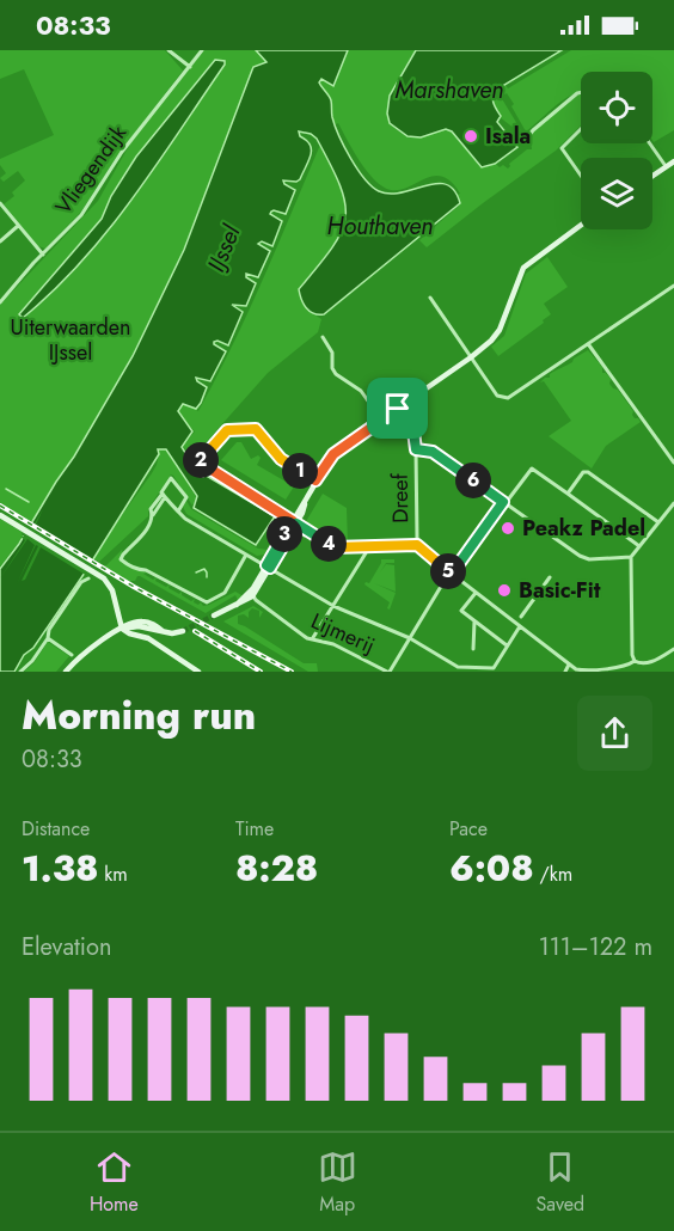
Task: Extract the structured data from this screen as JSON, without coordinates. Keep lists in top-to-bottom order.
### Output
{
  "streets": {
    "street": ["Vliegendijk", "Dreef", "Lijmerij"]
  },
  "water": ["Marshaven", "Houthaven", "IJssel"],
  "parks": ["Uiterwaarden IJssel"],
  "places": ["Isala", "Peakz Padel", "Basic-Fit"],
  "page": {
    "status": "08:33",
    "pins": [
      "2",
      "1",
      "6",
      "3",
      "4",
      "5"
    ],
    "heading": ["Morning run", "08:33"],
    "stats": [
      ["Distance", "1.38 km"],
      ["Time", "8:28"],
      ["Pace", "6:08 /km"]
    ],
    "chart": ["Elevation", "111–122 m"],
    "tabs": ["Home", "Map", "Saved"]
  }
}
